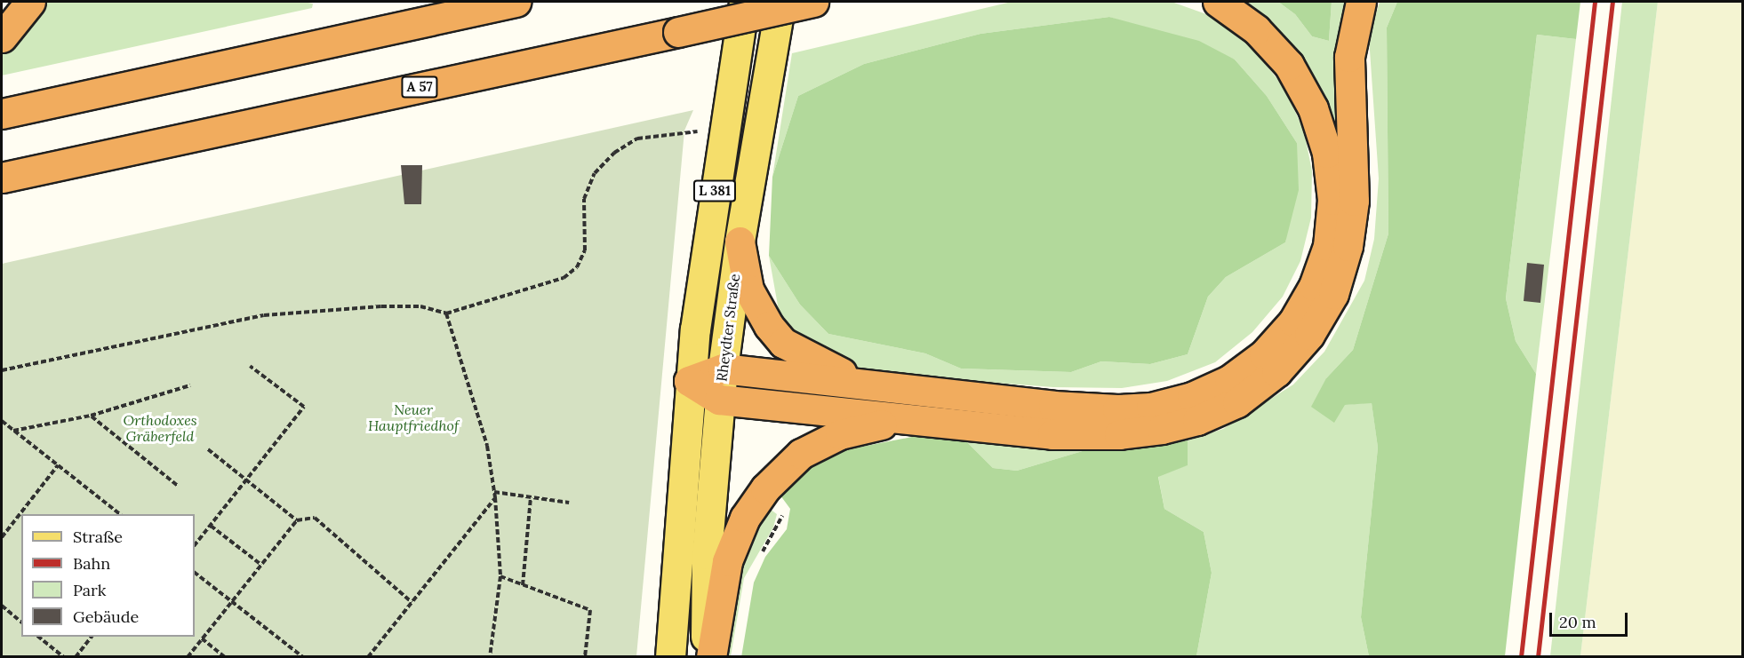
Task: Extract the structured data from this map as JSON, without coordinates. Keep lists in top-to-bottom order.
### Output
{
  "streets": {
    "highway": ["A 57"],
    "main road": ["L 381", "Rheydter Straße"]
  },
  "parks": ["Neuer Hauptfriedhof", "Orthodoxes Gräberfeld"],
  "legend": [
    "Straße",
    "Bahn",
    "Park",
    "Gebäude"
  ],
  "scale_bar": "20 m"
}
